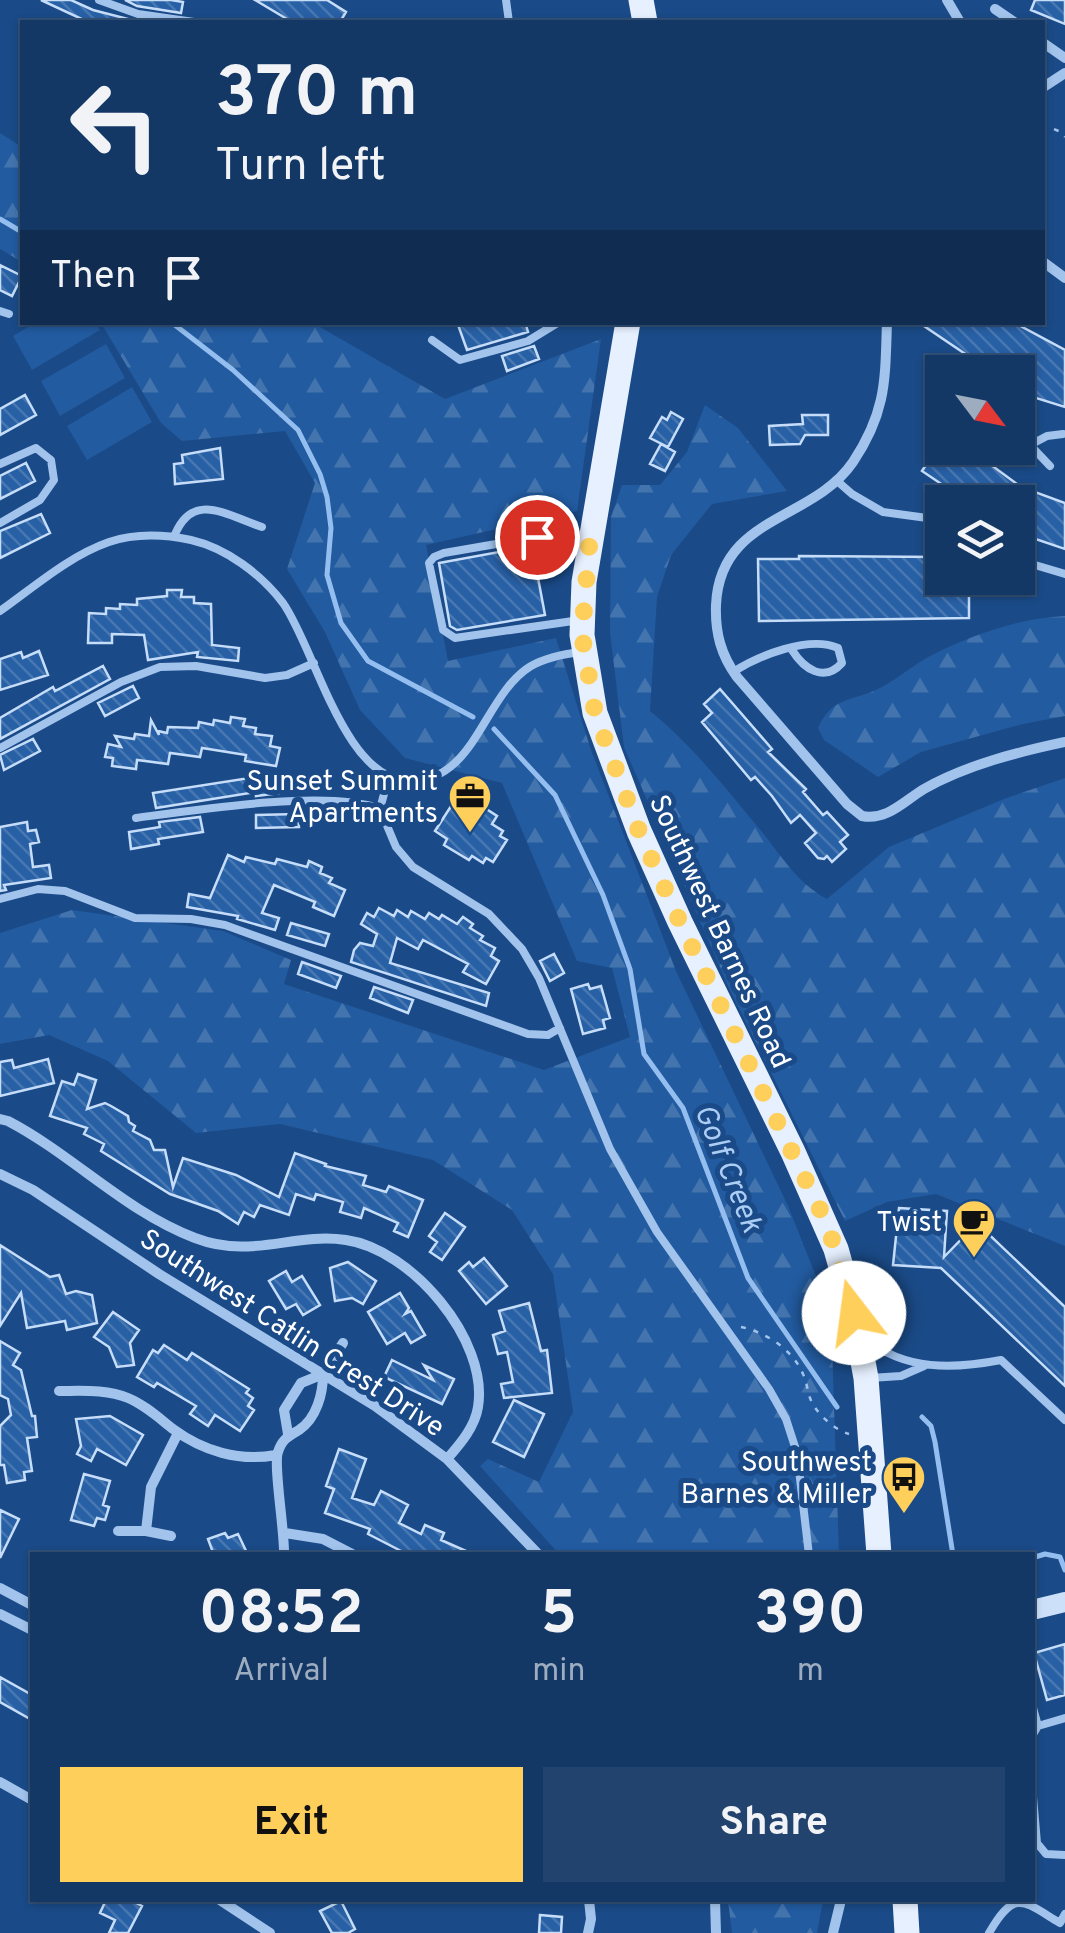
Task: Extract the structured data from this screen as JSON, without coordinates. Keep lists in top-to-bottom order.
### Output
{
  "streets": {
    "main road": ["Southwest Barnes Road"],
    "street": ["Southwest Catlin Crest Drive"]
  },
  "water": ["Golf Creek"],
  "places": {
    "office": ["Sunset Summit Apartments"],
    "cafe": ["Twist"],
    "bus stop": ["Southwest Barnes & Miller"]
  },
  "north": "bottom right",
  "page": {
    "turn": ["370 m", "Turn left"],
    "then": "Then",
    "eta": [
      "08:52",
      "Arrival",
      "5",
      "min",
      "390",
      "m"
    ],
    "buttons": ["Exit", "Share"]
  }
}
